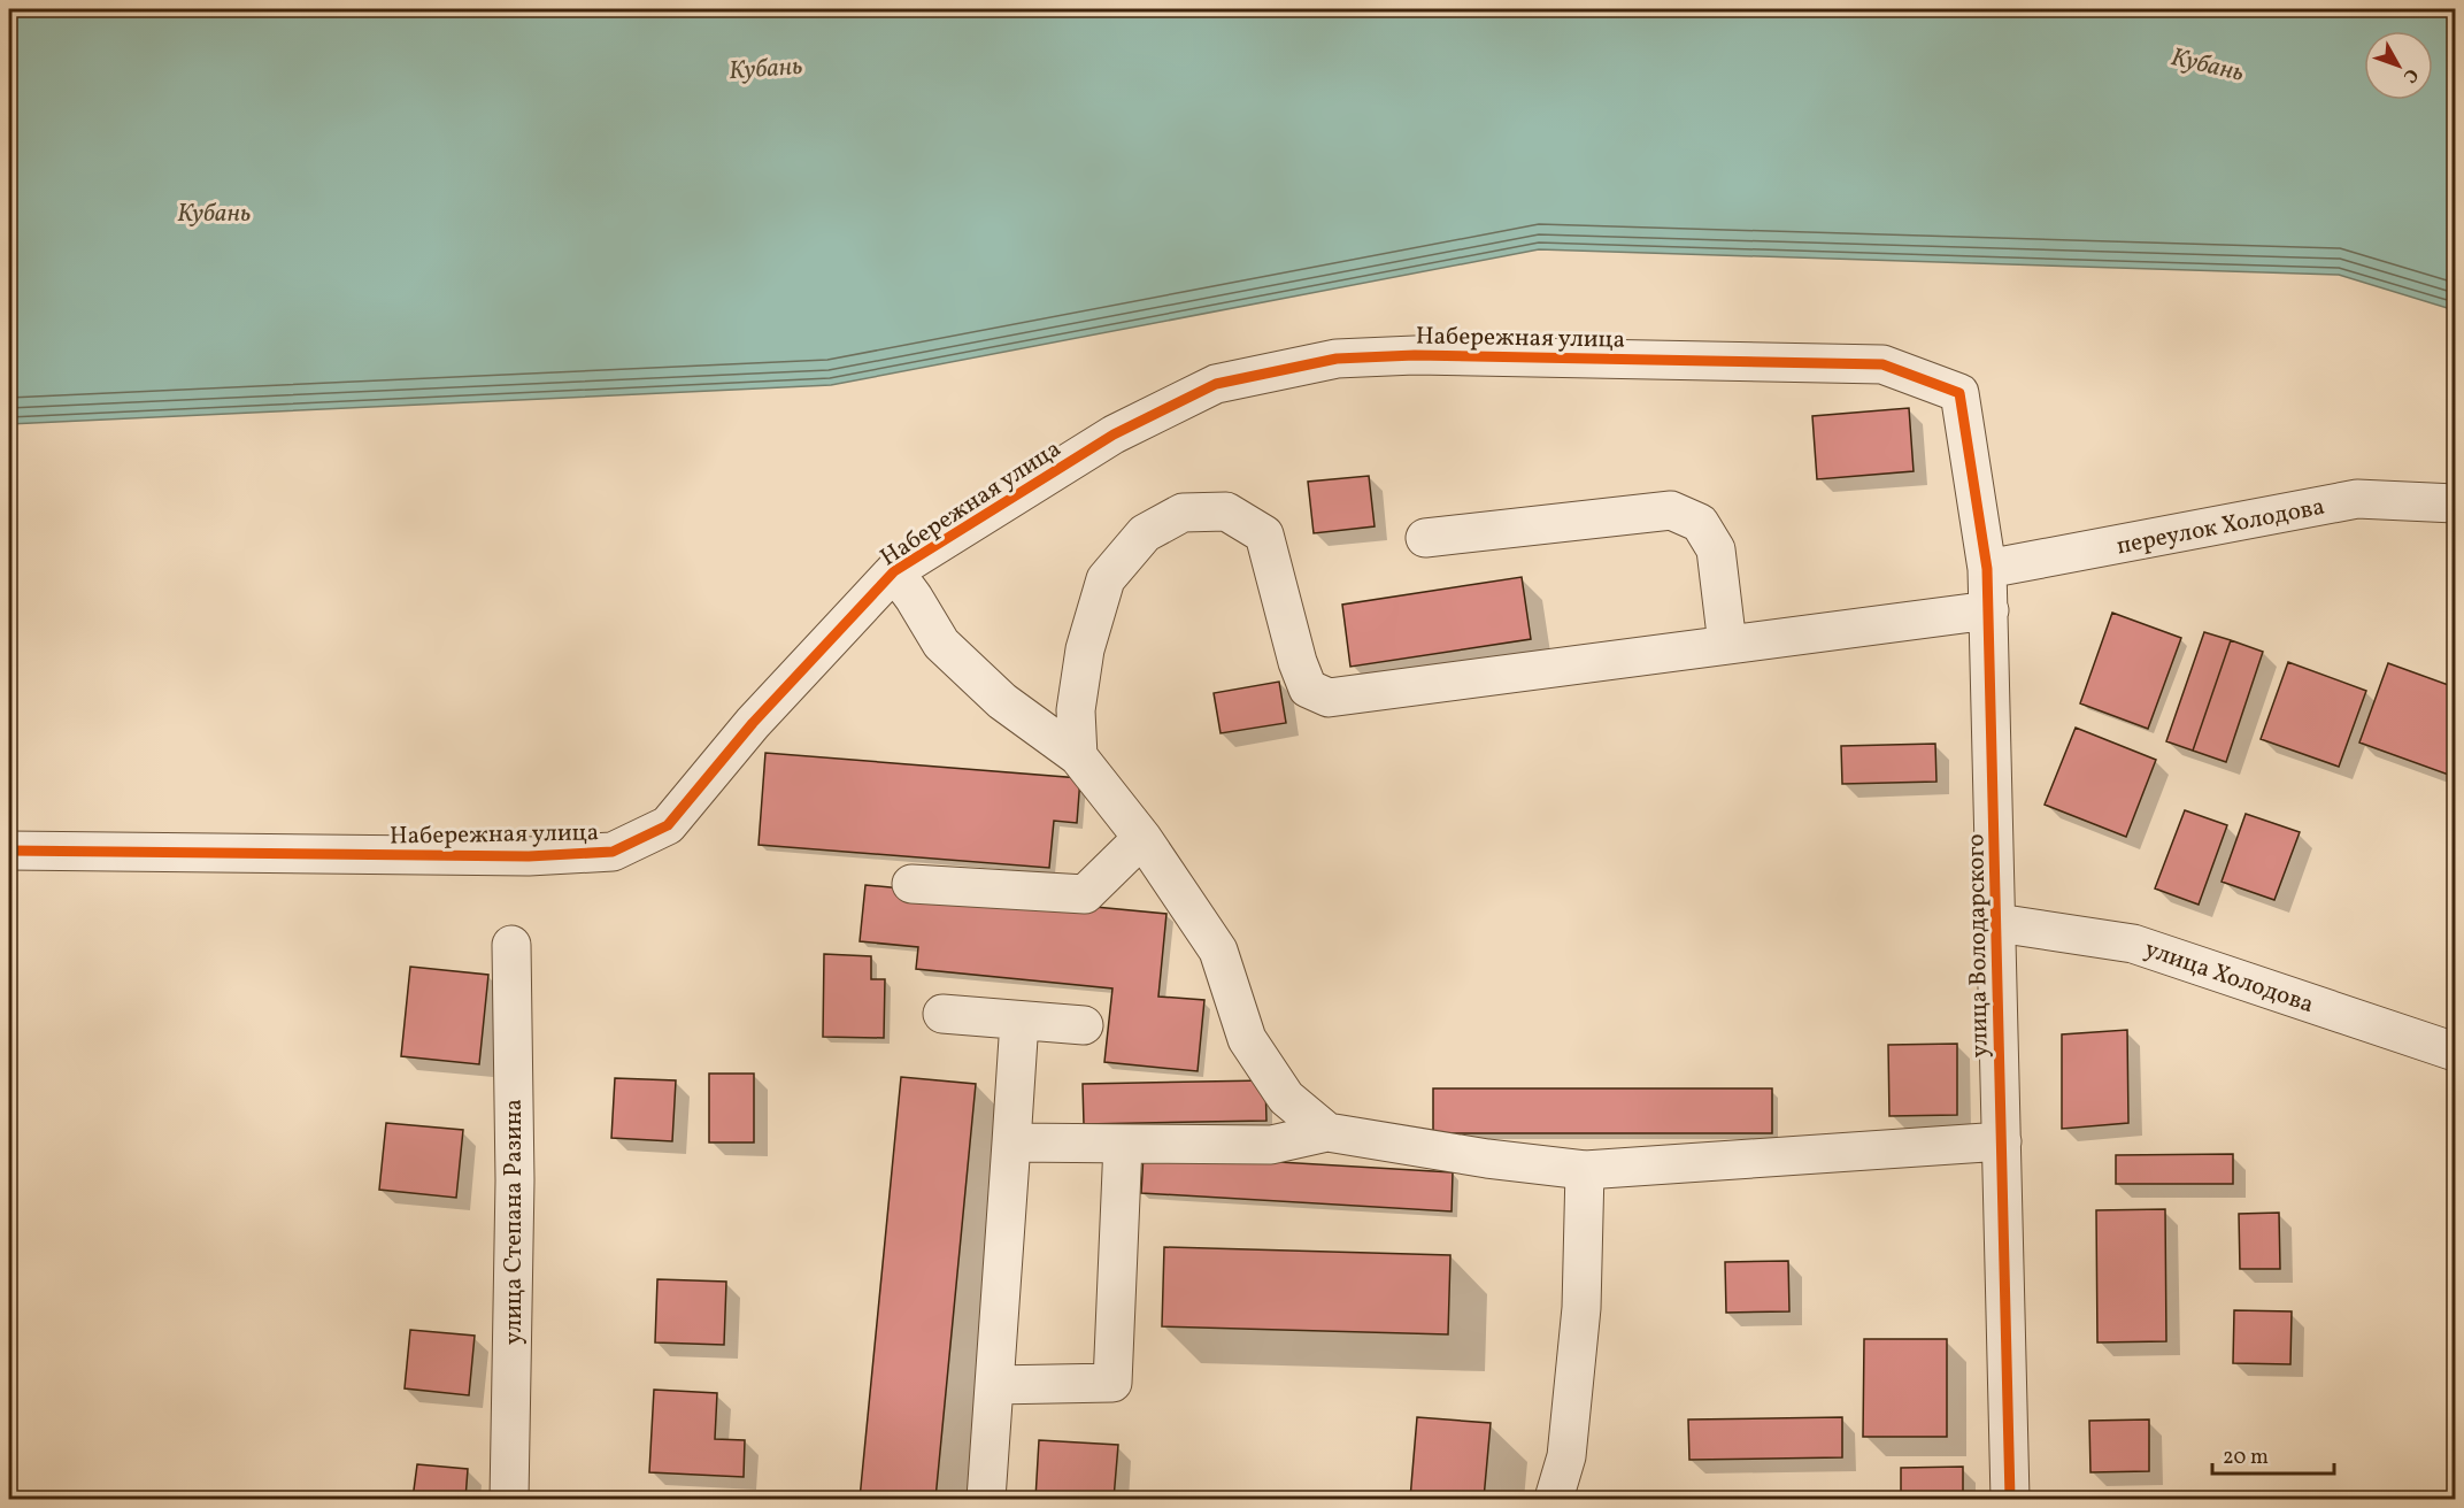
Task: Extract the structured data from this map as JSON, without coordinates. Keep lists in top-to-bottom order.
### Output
{
  "streets": {
    "street": [
      "Набережная улица",
      "переулок Холодова",
      "улица Володарского",
      "улица Холодова",
      "улица Степана Разина"
    ]
  },
  "crossings": [
    ["Набережная улица", "улица Володарского"],
    ["переулок Холодова", "улица Володарского"],
    ["улица Володарского", "улица Холодова"]
  ],
  "water": ["Кубань"],
  "scale_bar": "20 m",
  "north": "bottom right"
}
